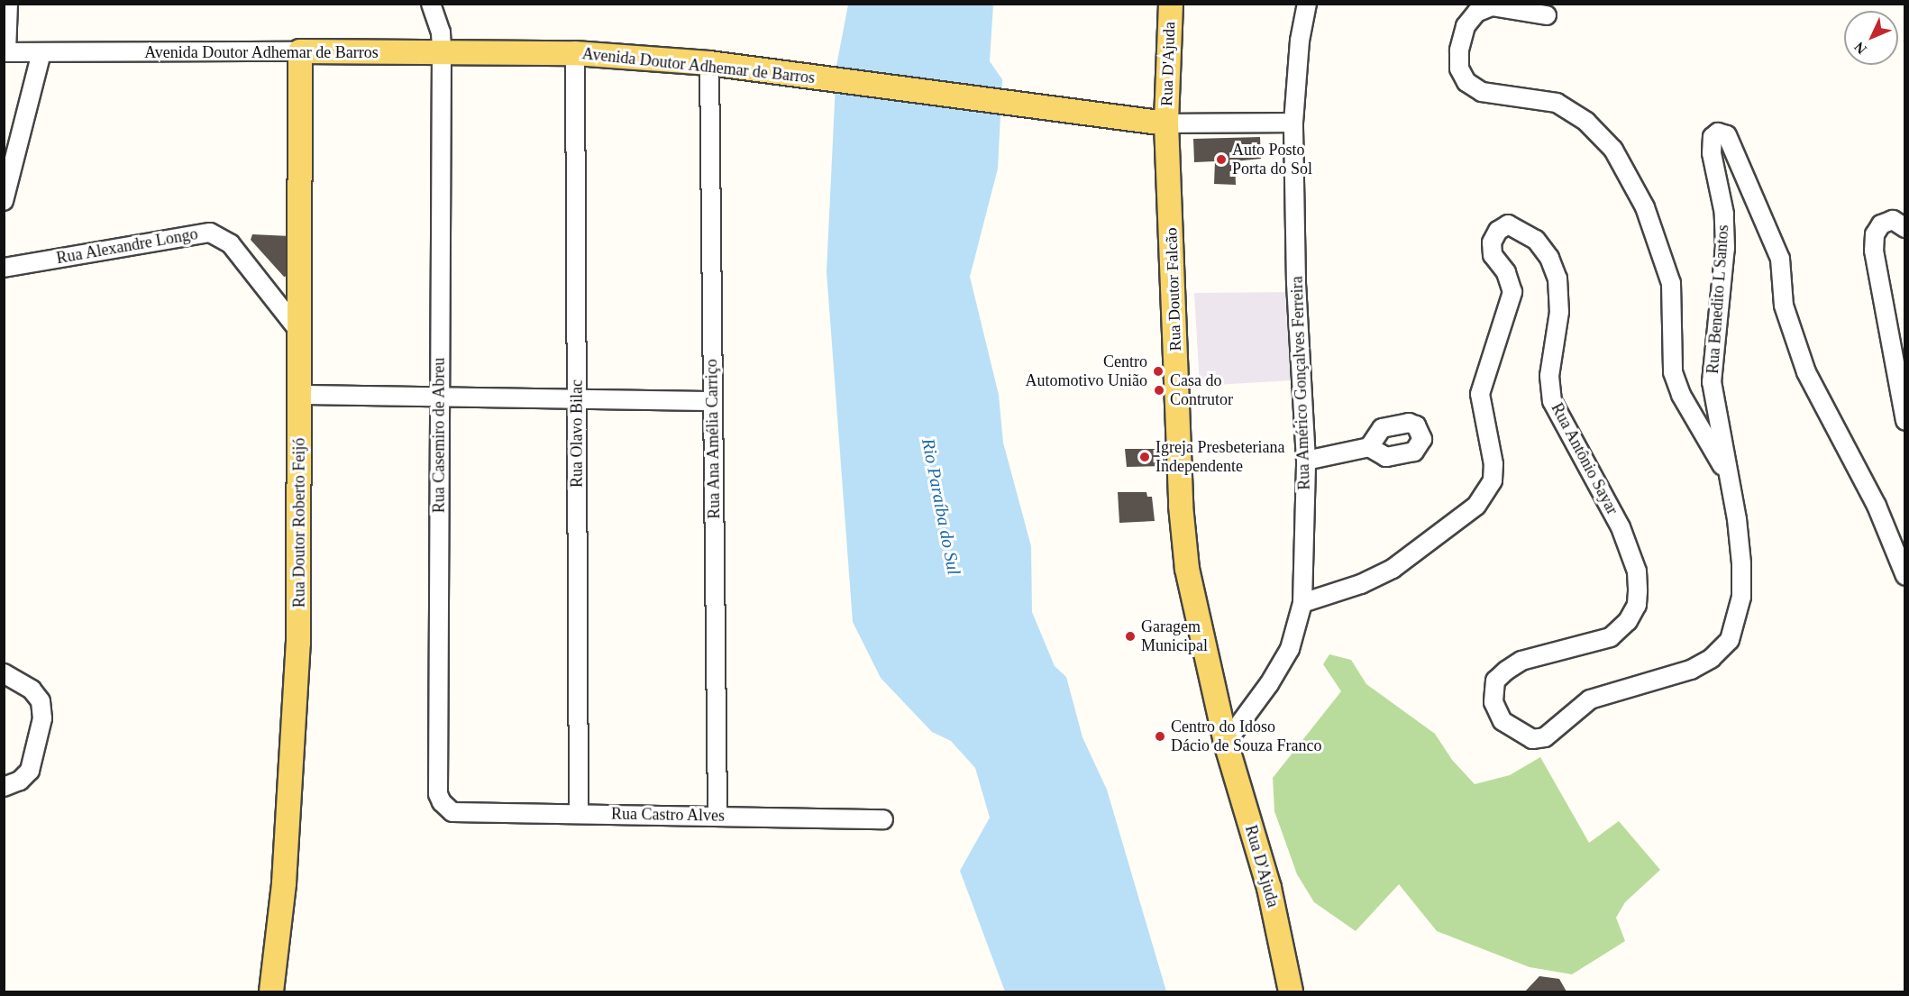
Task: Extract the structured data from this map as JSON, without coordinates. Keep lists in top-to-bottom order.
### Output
{
  "streets": {
    "main road": [
      "Avenida Doutor Adhemar de Barros",
      "Rua D'Ajuda",
      "Rua Doutor Falcão",
      "Rua Doutor Roberto Feijó"
    ],
    "street": [
      "Rua Alexandre Longo",
      "Rua Benedito L Santos",
      "Rua Américo Gonçalves Ferreira",
      "Rua Olavo Bilac",
      "Rua Casemiro de Abreu",
      "Rua Ana Amélia Carriço",
      "Rua Antônio Sayar",
      "Rua Castro Alves"
    ]
  },
  "crossings": [
    ["Avenida Doutor Adhemar de Barros", "Rua D'Ajuda"],
    ["Avenida Doutor Adhemar de Barros", "Rua Doutor Falcão"],
    ["Avenida Doutor Adhemar de Barros", "Rua Américo Gonçalves Ferreira"],
    ["Avenida Doutor Adhemar de Barros", "Rua Olavo Bilac"],
    ["Avenida Doutor Adhemar de Barros", "Rua Casemiro de Abreu"],
    ["Avenida Doutor Adhemar de Barros", "Rua Ana Amélia Carriço"],
    ["Avenida Doutor Adhemar de Barros", "Rua Doutor Roberto Feijó"],
    ["Rua D'Ajuda", "Rua Doutor Falcão"],
    ["Rua D'Ajuda", "Rua Américo Gonçalves Ferreira"],
    ["Rua Alexandre Longo", "Rua Doutor Roberto Feijó"],
    ["Rua Doutor Falcão", "Rua Américo Gonçalves Ferreira"],
    ["Rua Benedito L Santos", "Rua Antônio Sayar"],
    ["Rua Américo Gonçalves Ferreira", "Rua Antônio Sayar"],
    ["Rua Olavo Bilac", "Rua Castro Alves"],
    ["Rua Casemiro de Abreu", "Rua Castro Alves"],
    ["Rua Ana Amélia Carriço", "Rua Castro Alves"]
  ],
  "water": ["Rio Paraíba do Sul"],
  "places": [
    "Auto Posto Porta do Sol",
    "Centro Automotivo União",
    "Casa do Contrutor",
    "Igreja Presbeteriana Independente",
    "Garagem Municipal",
    "Centro do Idoso Dácio de Souza Franco"
  ],
  "north": "bottom left"
}
